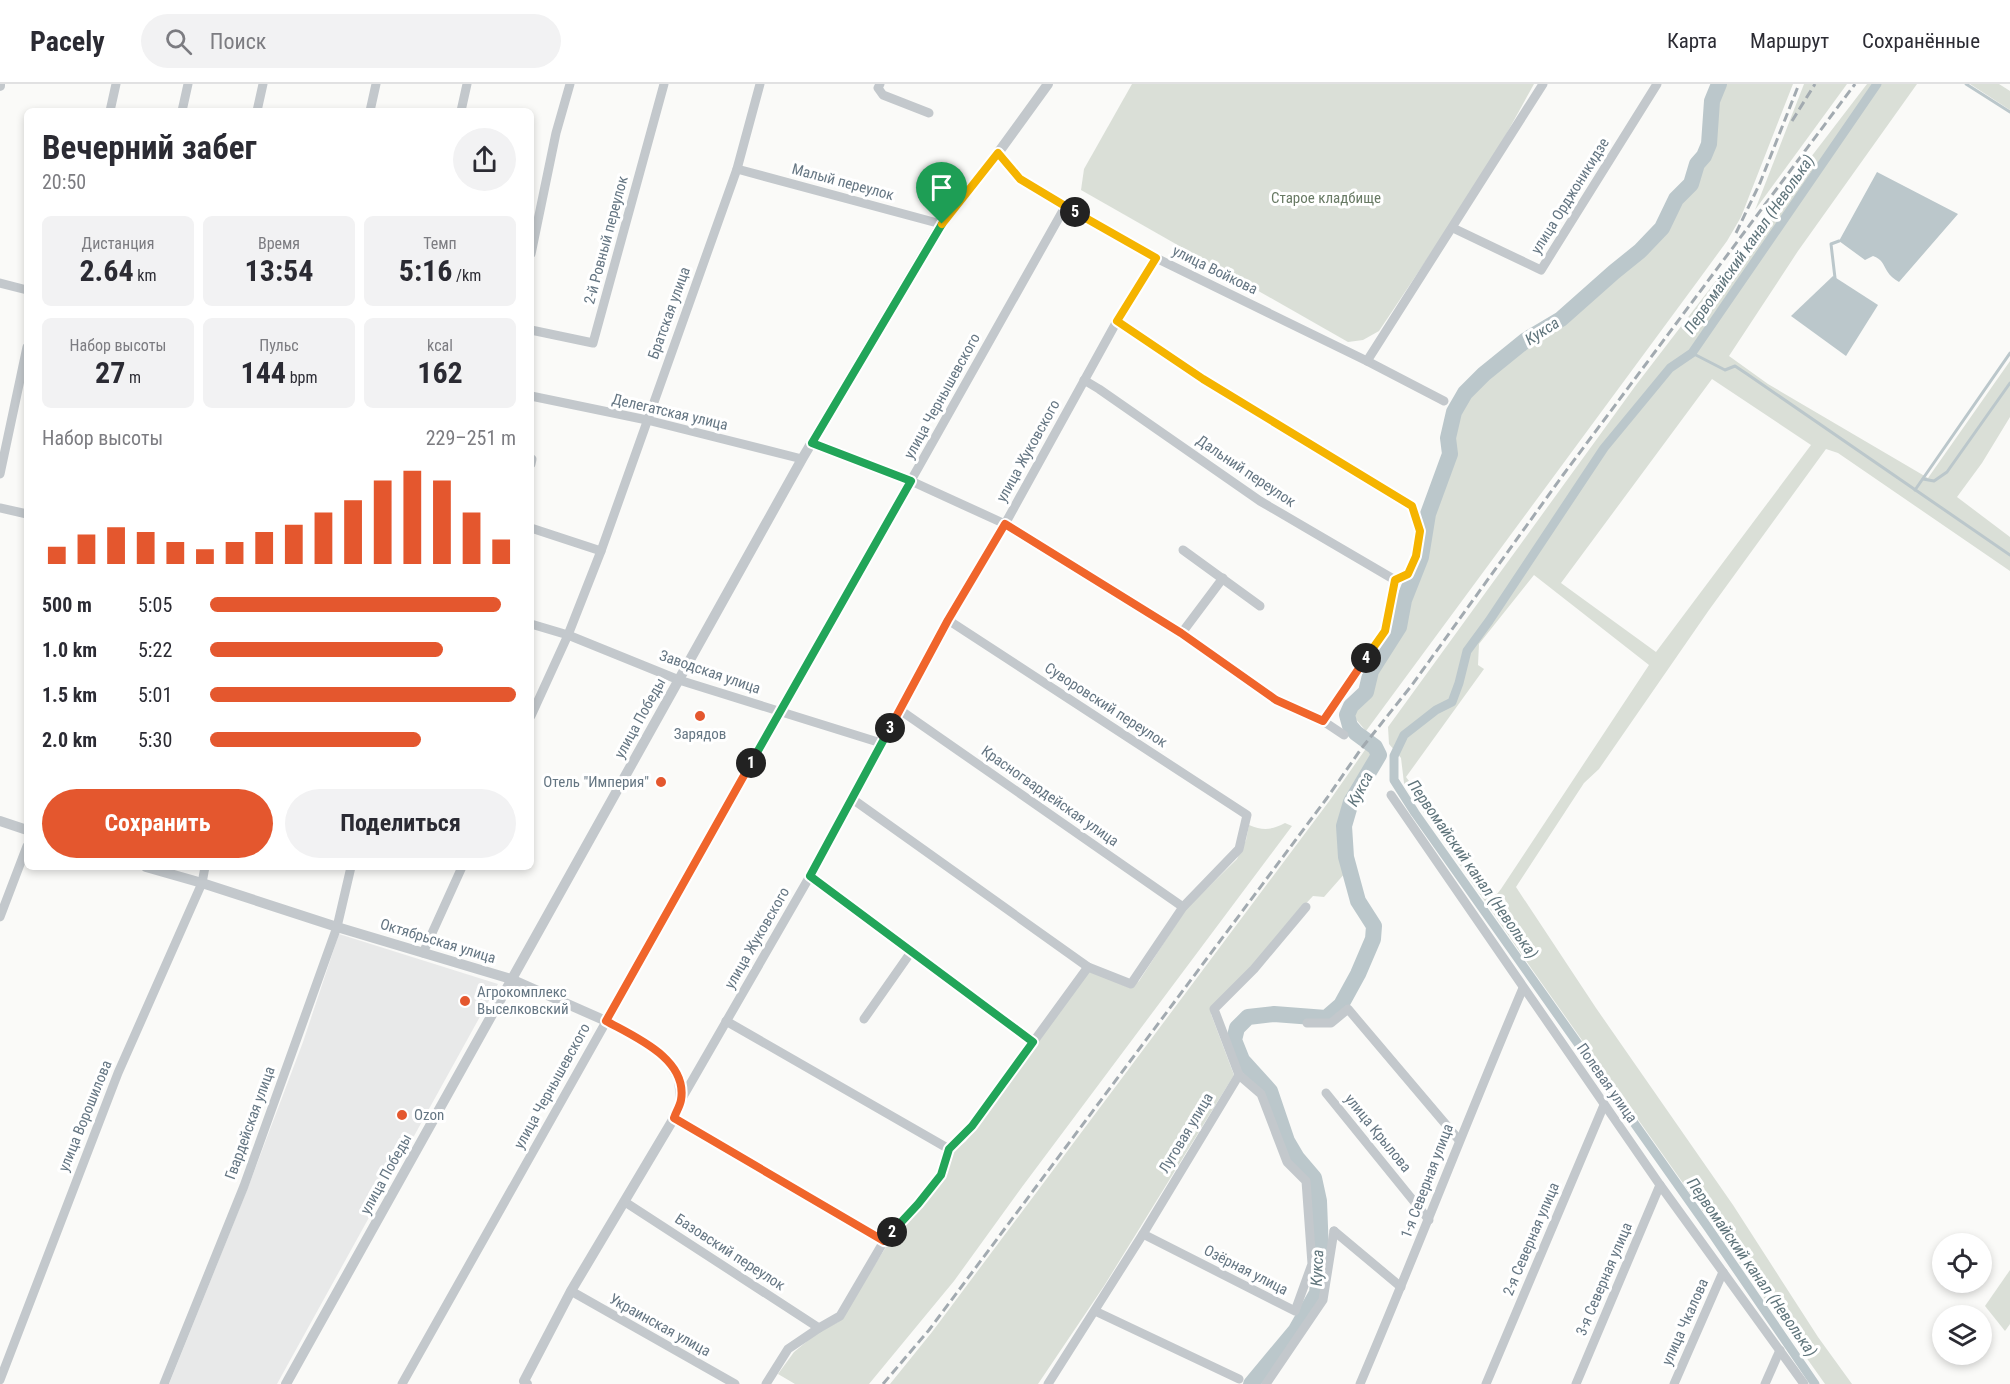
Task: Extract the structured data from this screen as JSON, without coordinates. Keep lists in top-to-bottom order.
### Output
{
  "streets": {
    "street": [
      "Малый переулок",
      "улица Орджоникидзе",
      "2-й Ровный переулок",
      "улица Войкова",
      "Братская улица",
      "улица Чернышевского",
      "Делегатская улица",
      "улица Жуковского",
      "Дальний переулок",
      "Заводская улица",
      "Суворовский переулок",
      "улица Победы",
      "Красногвардейская улица",
      "Октябрьская улица",
      "Полевая улица",
      "улица Ворошилова",
      "Гвардейская улица",
      "Луговая улица",
      "улица Крылова",
      "1-я Северная улица",
      "2-я Северная улица",
      "Базовский переулок",
      "Озёрная улица",
      "3-я Северная улица",
      "улица Чкалова",
      "Украинская улица"
    ]
  },
  "crossings": [
    ["Малый переулок", "Братская улица"],
    ["Малый переулок", "улица Победы"],
    ["улица Войкова", "улица Чернышевского"],
    ["улица Войкова", "улица Жуковского"],
    ["улица Войкова", "улица Победы"],
    ["Братская улица", "Делегатская улица"],
    ["Братская улица", "Заводская улица"],
    ["улица Чернышевского", "Заводская улица"],
    ["улица Чернышевского", "Октябрьская улица"],
    ["Делегатская улица", "улица Победы"],
    ["улица Жуковского", "Дальний переулок"],
    ["улица Жуковского", "Заводская улица"],
    ["улица Жуковского", "Суворовский переулок"],
    ["улица Жуковского", "Красногвардейская улица"],
    ["улица Жуковского", "Октябрьская улица"],
    ["улица Жуковского", "Базовский переулок"],
    ["улица Жуковского", "Украинская улица"],
    ["Заводская улица", "улица Победы"],
    ["Суворовский переулок", "Красногвардейская улица"],
    ["улица Победы", "Октябрьская улица"],
    ["Октябрьская улица", "улица Ворошилова"],
    ["Октябрьская улица", "Гвардейская улица"],
    ["Полевая улица", "1-я Северная улица"],
    ["Полевая улица", "2-я Северная улица"],
    ["Полевая улица", "3-я Северная улица"],
    ["Полевая улица", "улица Чкалова"],
    ["Луговая улица", "Озёрная улица"],
    ["улица Крылова", "1-я Северная улица"]
  ],
  "water": ["Первомайский канал (Неволька)", "Кукса"],
  "parks": ["Старое кладбище"],
  "places": [
    "Зарядов",
    "Отель \"Империя\"",
    "Агрокомплекс Выселковский",
    "Ozon"
  ],
  "page": {
    "header": "Pacely",
    "search": "Поиск",
    "nav": ["Карта", "Маршрут", "Сохранённые"],
    "heading": ["Вечерний забег", "20:50"],
    "pins": [
      "5",
      "4",
      "3",
      "1",
      "2"
    ],
    "stats": [
      ["Дистанция", "2.64 km"],
      ["Время", "13:54"],
      ["Темп", "5:16 /km"],
      ["Набор высоты", "27 m"],
      ["Пульс", "144 bpm"],
      ["kcal", "162"]
    ],
    "chart": ["Набор высоты", "229–251 m"],
    "list": [
      {
        "name": "500 m",
        "note": "5:05"
      },
      {
        "name": "1.0 km",
        "note": "5:22"
      },
      {
        "name": "1.5 km",
        "note": "5:01"
      },
      {
        "name": "2.0 km",
        "note": "5:30"
      }
    ],
    "buttons": ["Сохранить", "Поделиться"]
  }
}
